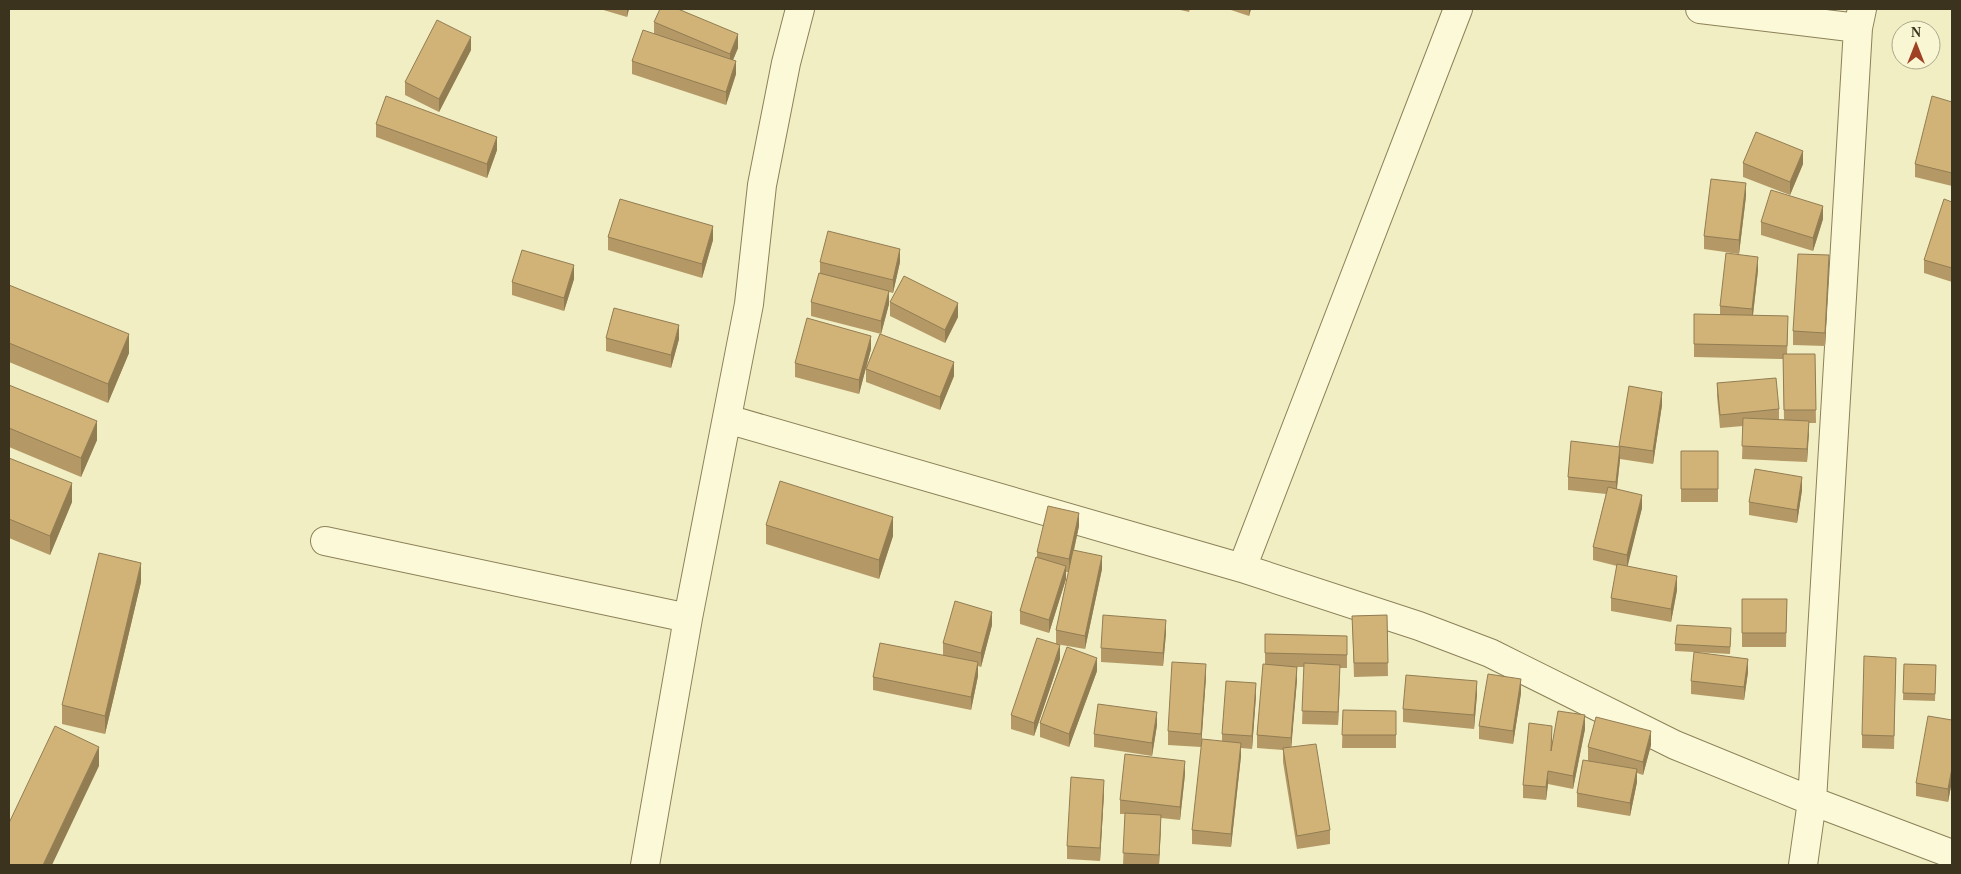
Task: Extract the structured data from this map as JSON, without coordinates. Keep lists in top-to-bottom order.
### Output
{
  "north": "top"
}
